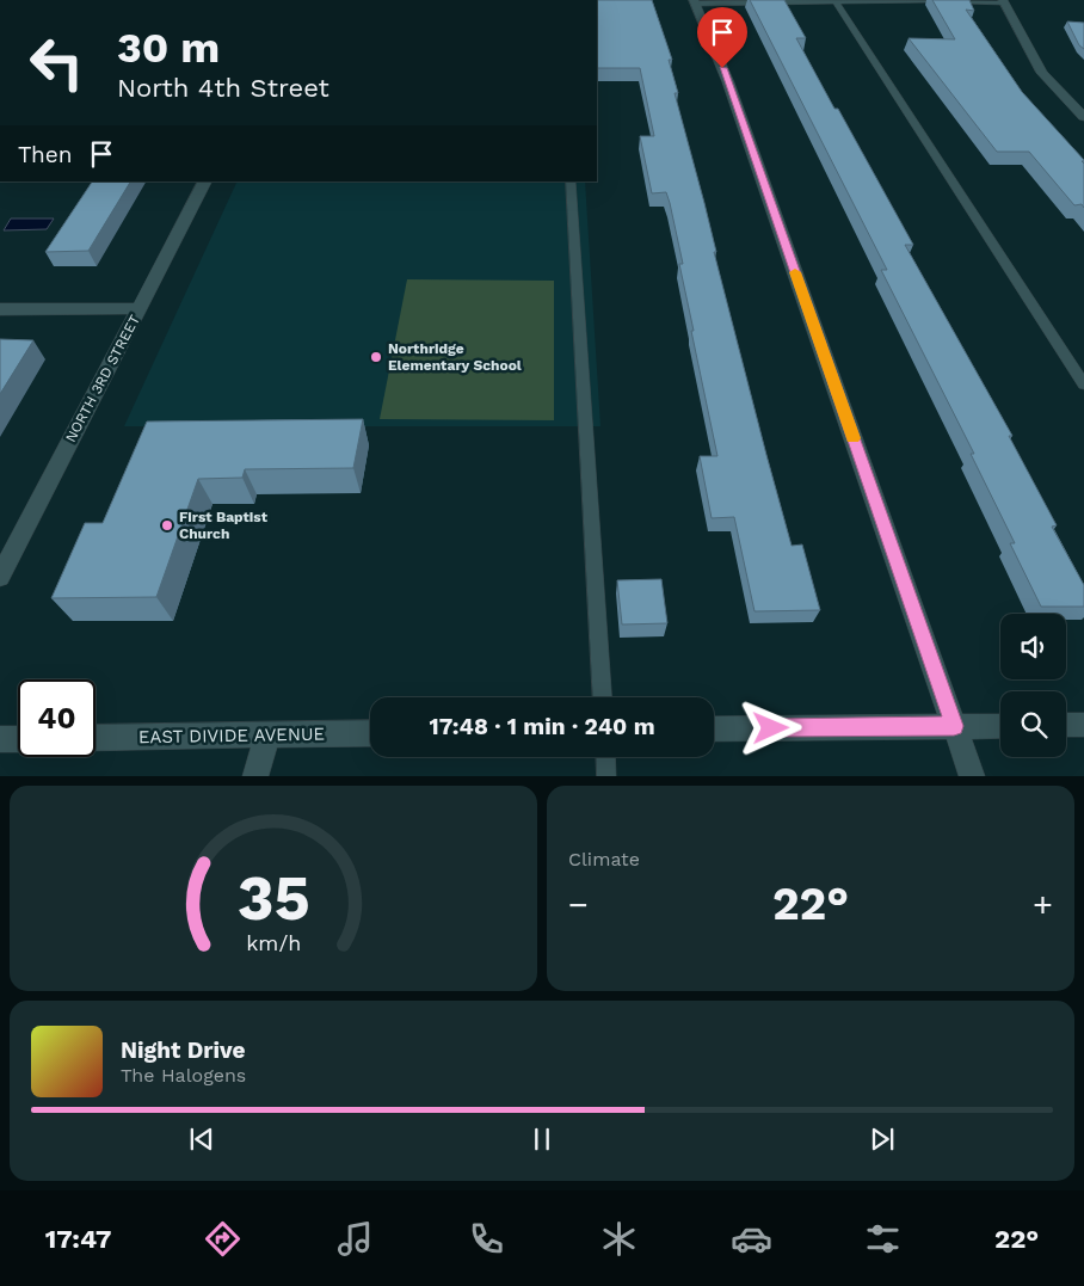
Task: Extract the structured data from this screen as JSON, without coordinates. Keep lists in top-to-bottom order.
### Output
{
  "streets": {
    "street": ["NORTH 3RD STREET", "EAST DIVIDE AVENUE"]
  },
  "places": ["Northridge Elementary School", "First Baptist Church"],
  "page": {
    "turn": ["30 m", "North 4th Street"],
    "then": "Then",
    "limit": "40",
    "trip": "17:48 · 1 min · 240 m",
    "tile": "Climate",
    "heat": ["−", "22°", "+"],
    "song": ["Night Drive", "The Halogens"],
    "tabs": ["17:47", "22°"],
    "gauge": ["35", "km/h"]
  }
}
